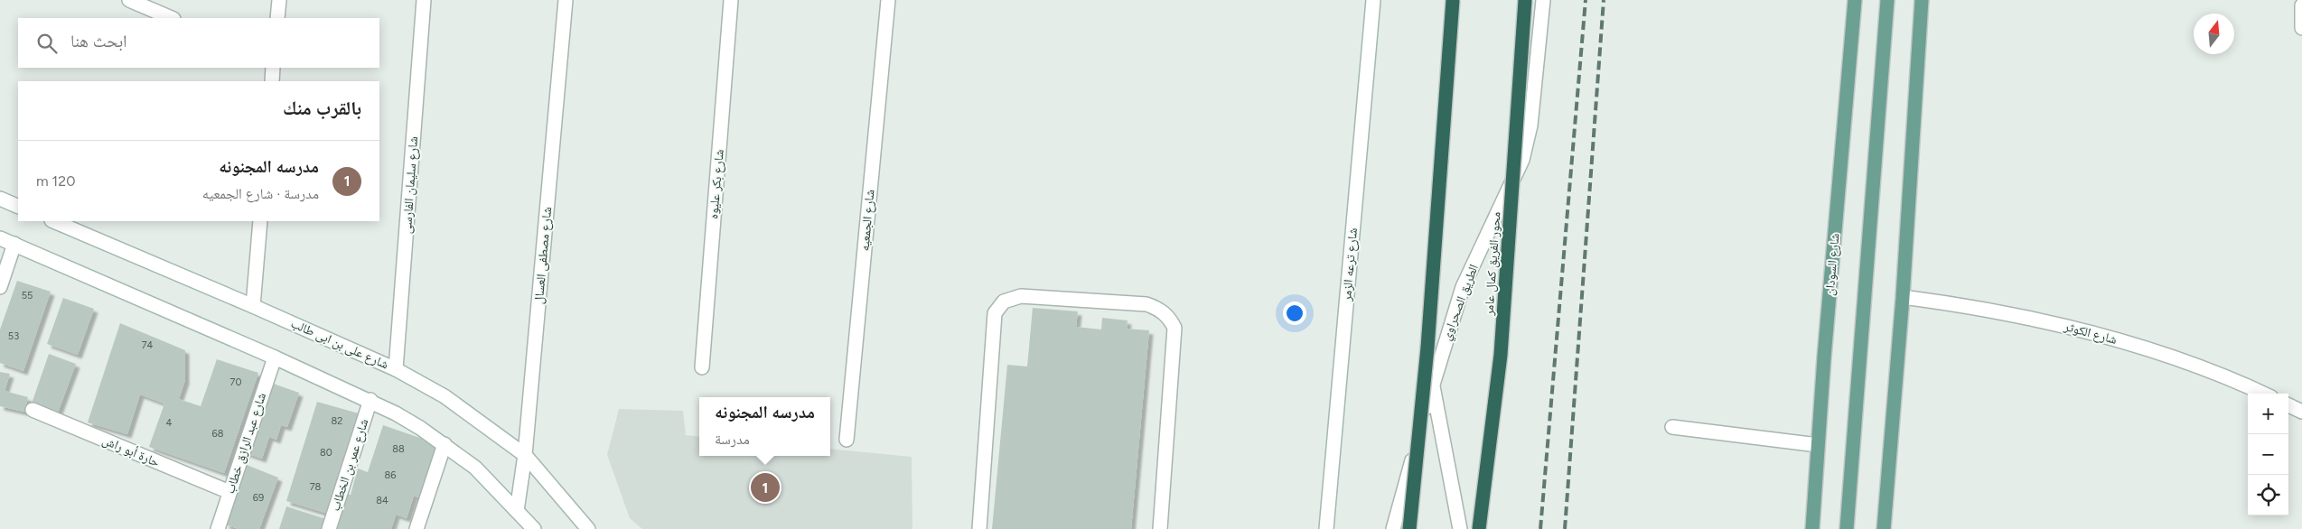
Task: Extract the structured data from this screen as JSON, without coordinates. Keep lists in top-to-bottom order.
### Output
{
  "streets": {
    "highway": ["محور الفريق كمال عامر"],
    "main road": ["شارع السودان"],
    "street": [
      "شارع بكر عليوه",
      "شارع سليمان الفارسى",
      "شارع الجمعيه",
      "شارع مصطفى العسال",
      "شارع ترعه الزمر",
      "الطريق الصحراوي",
      "شارع الكوثر",
      "شارع على بن ابى طالب",
      "شارع عبد الرازق خطاب",
      "حارة أبو راش",
      "شارع عمر بن الخطاب"
    ]
  },
  "crossings": [
    ["شارع سليمان الفارسى", "شارع على بن ابى طالب"],
    ["شارع مصطفى العسال", "شارع على بن ابى طالب"],
    ["شارع عبد الرازق خطاب", "حارة أبو راش"]
  ],
  "house_numbers": [
    "55",
    "53",
    "74",
    "70",
    "82",
    "4",
    "68",
    "88",
    "80",
    "86",
    "78",
    "69",
    "84"
  ],
  "north": "top",
  "page": {
    "search": "ابحث هنا",
    "heading": "بالقرب منك",
    "list": [
      {
        "mark": "1",
        "name": "مدرسه المجنونه",
        "note": "مدرسة · شارع الجمعيه",
        "value": "120 m"
      }
    ],
    "map_buttons": ["+", "−"],
    "popup": ["مدرسه المجنونه", "مدرسة"],
    "pins": "1"
  }
}
